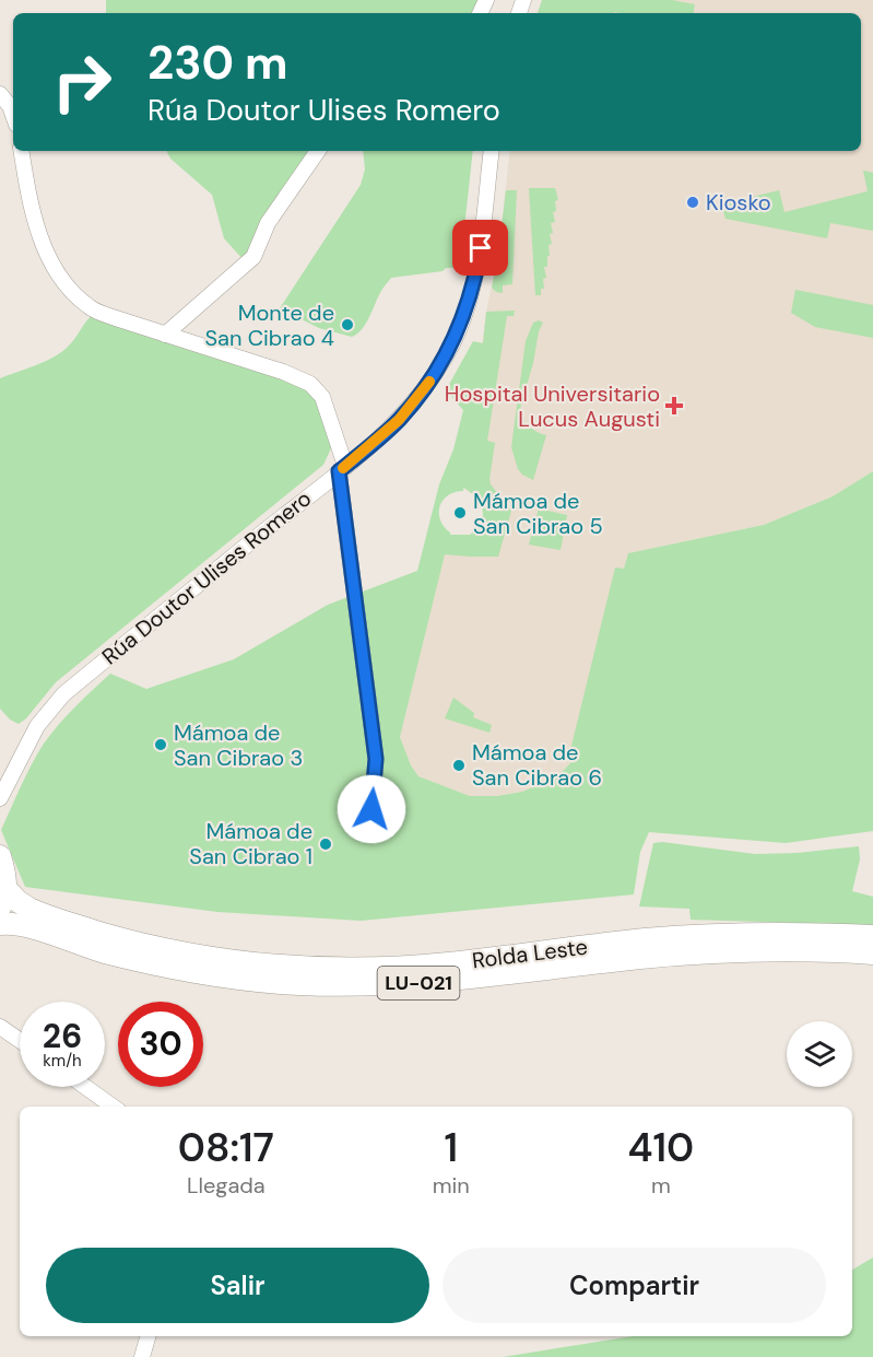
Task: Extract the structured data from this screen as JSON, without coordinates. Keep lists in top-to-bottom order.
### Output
{
  "streets": {
    "highway": ["Rolda Leste", "LU-021"],
    "street": ["Rúa Doutor Ulises Romero"]
  },
  "places": {
    "other": [
      "Kiosko",
      "Monte de San Cibrao 4",
      "Mámoa de San Cibrao 5",
      "Mámoa de San Cibrao 3",
      "Mámoa de San Cibrao 6",
      "Mámoa de San Cibrao 1"
    ],
    "health": ["Hospital Universitario Lucus Augusti"]
  },
  "page": {
    "turn": ["230 m", "Rúa Doutor Ulises Romero"],
    "speed": "26 km/h",
    "limit": "30",
    "eta": [
      "08:17",
      "Llegada",
      "1",
      "min",
      "410",
      "m"
    ],
    "buttons": ["Salir", "Compartir"]
  }
}
